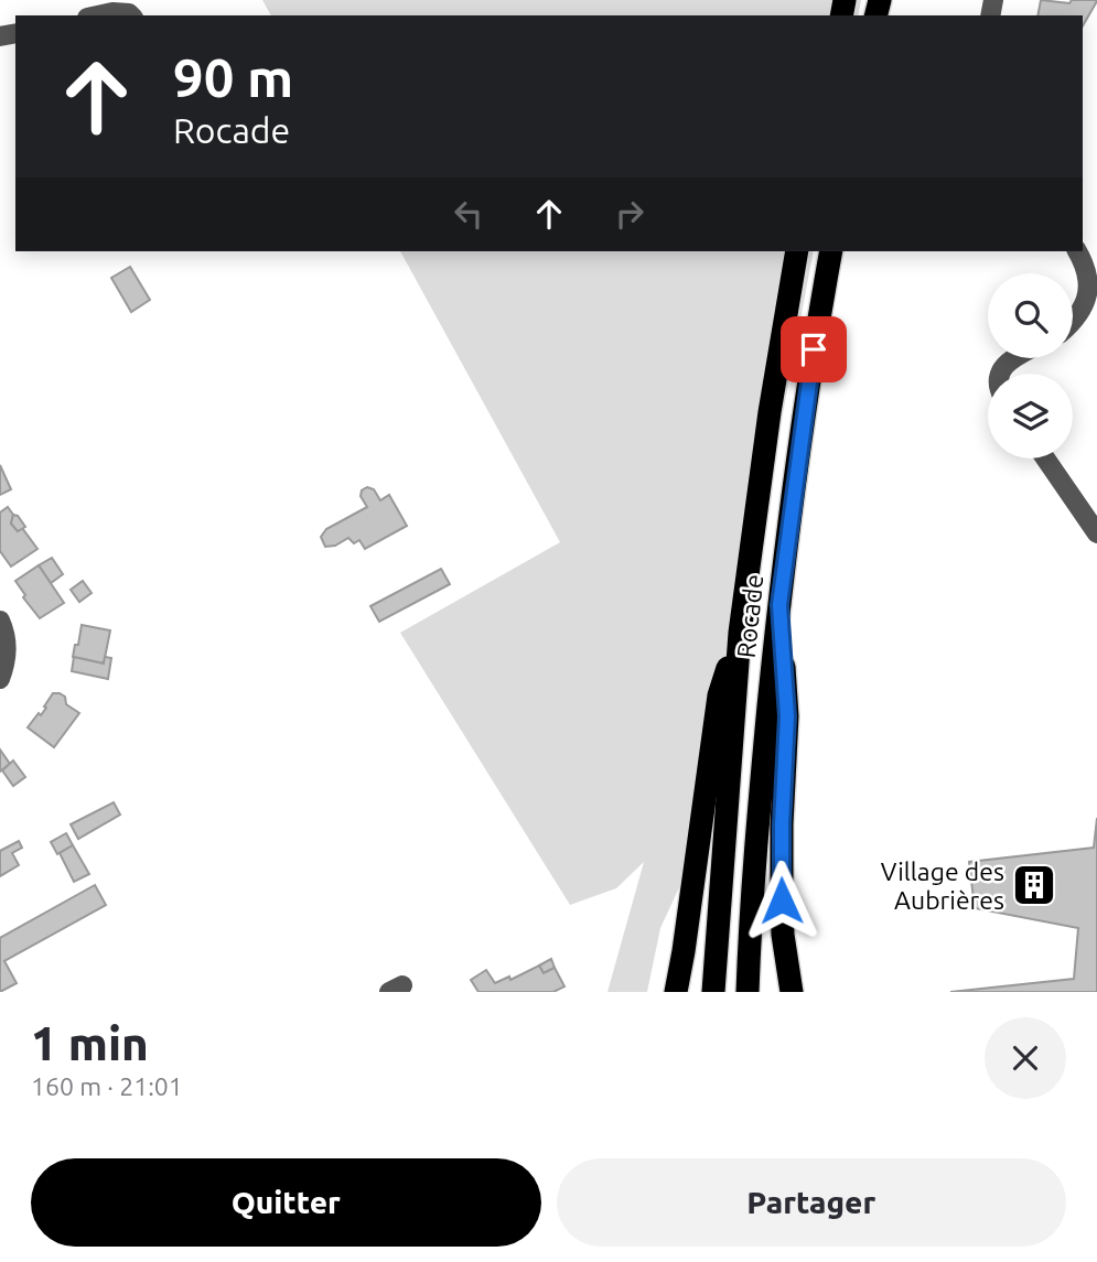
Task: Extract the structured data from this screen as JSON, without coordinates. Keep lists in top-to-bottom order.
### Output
{
  "streets": {
    "highway": ["Rocade"]
  },
  "places": {
    "building": ["Village des Aubrières"]
  },
  "page": {
    "turn": ["90 m", "Rocade"],
    "heading": ["1 min", "160 m · 21:01"],
    "buttons": ["Quitter", "Partager"]
  }
}
